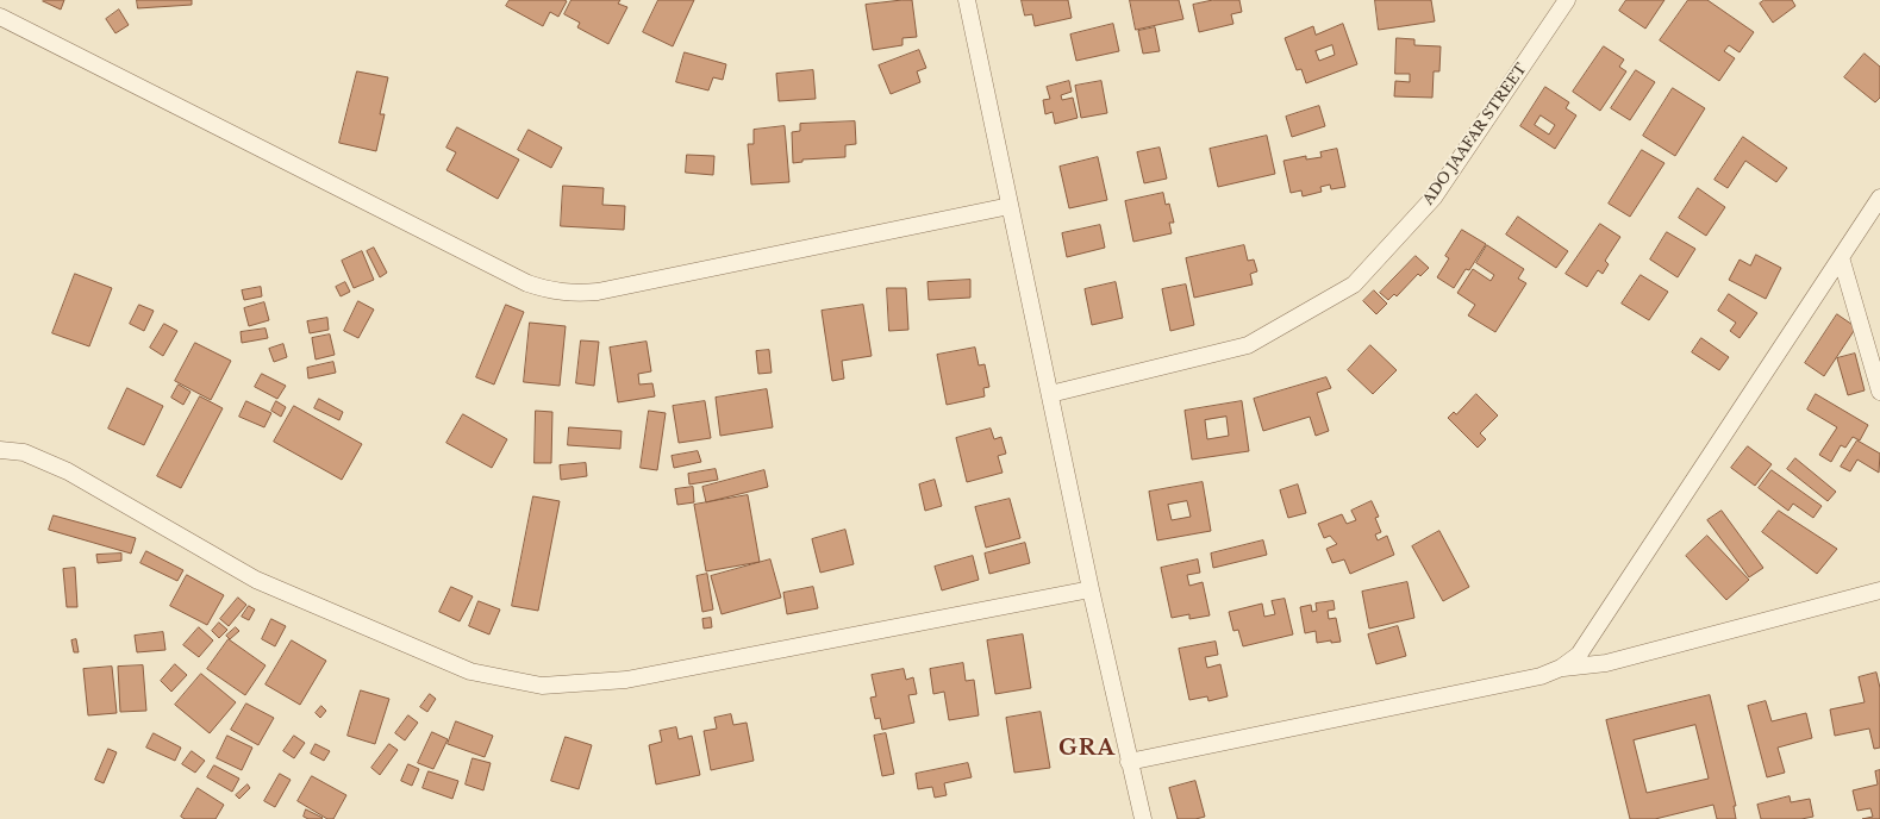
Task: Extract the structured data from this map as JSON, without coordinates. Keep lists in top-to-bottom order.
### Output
{
  "streets": {
    "street": ["ADO JAAFAR STREET"]
  },
  "districts": ["GRA"]
}
